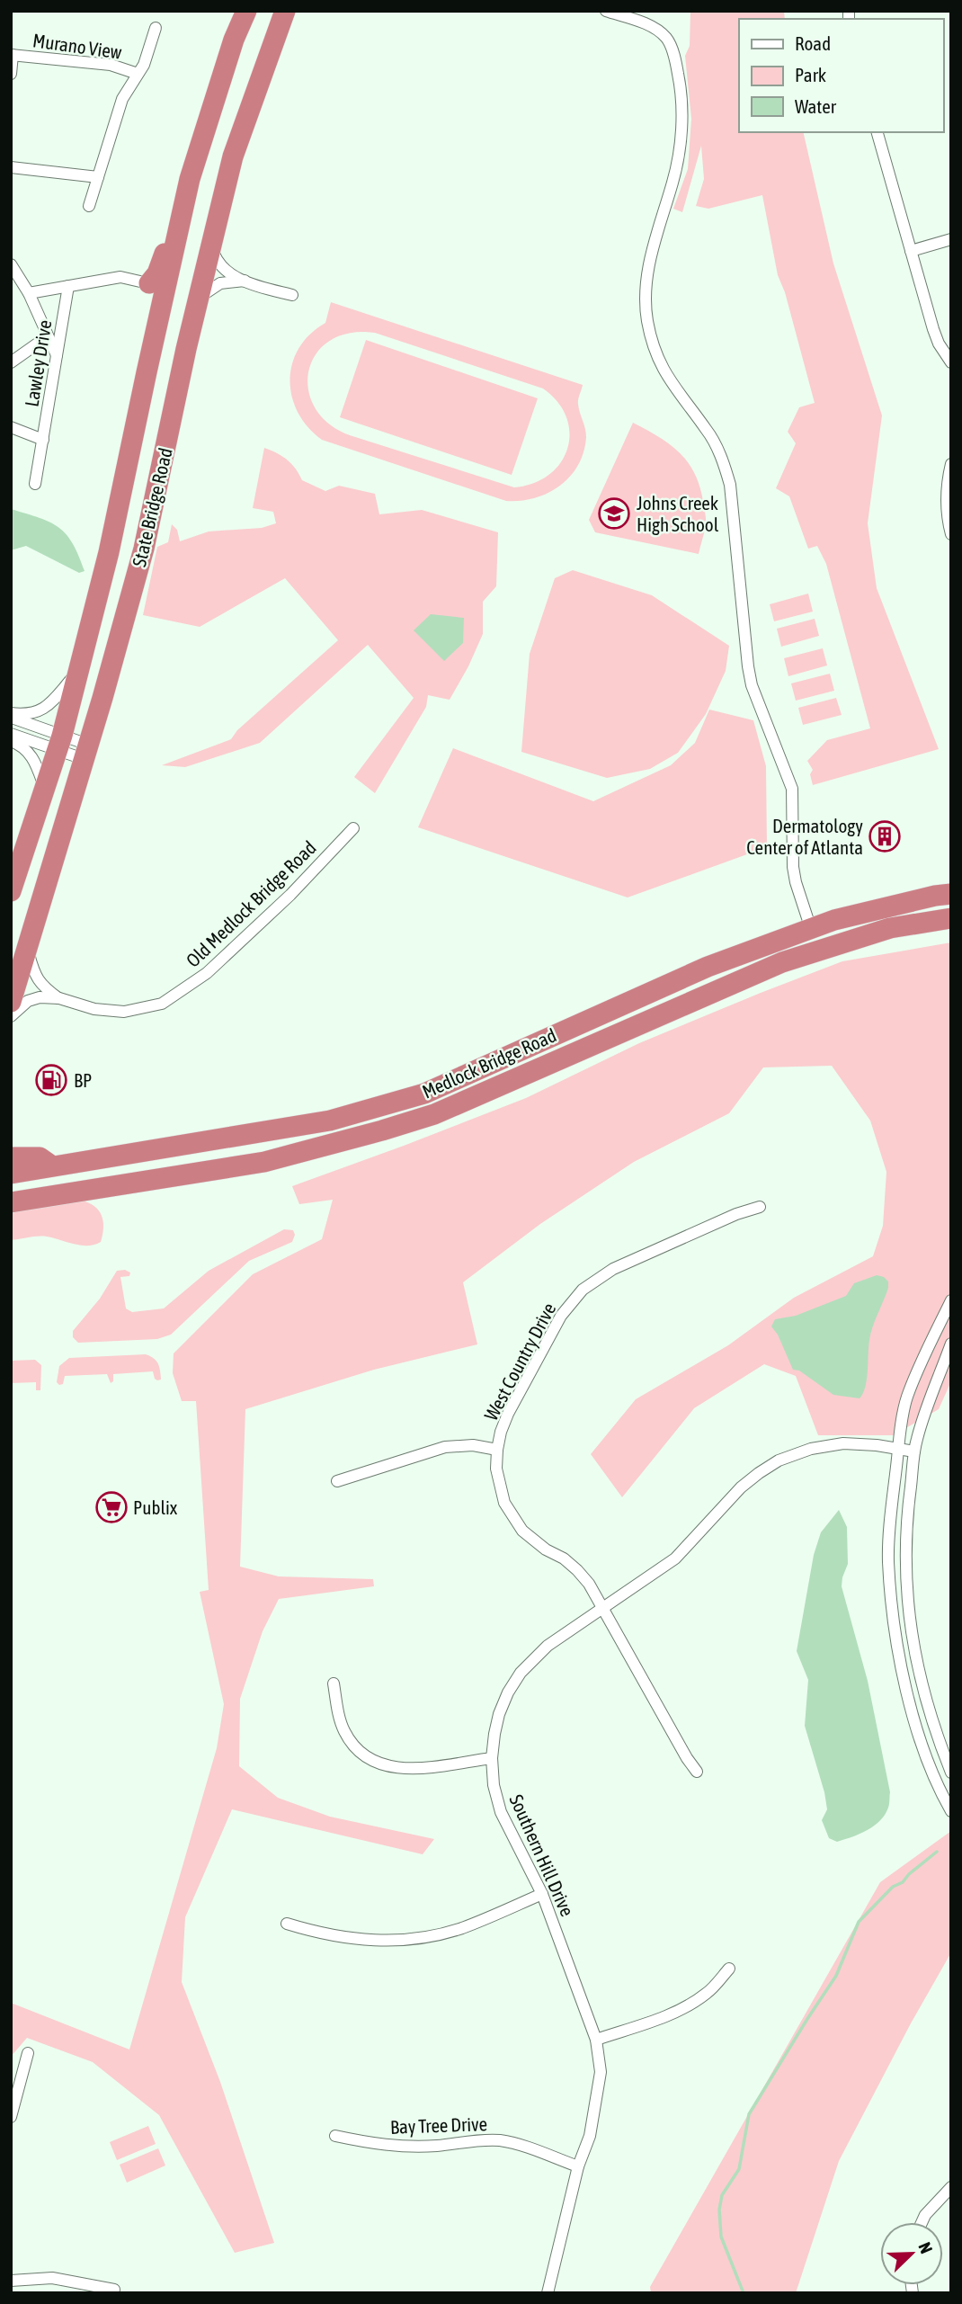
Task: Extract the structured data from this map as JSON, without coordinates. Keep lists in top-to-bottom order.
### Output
{
  "streets": {
    "highway": ["State Bridge Road", "Medlock Bridge Road"],
    "street": [
      "Murano View",
      "Lawley Drive",
      "Old Medlock Bridge Road",
      "West Country Drive",
      "Southern Hill Drive",
      "Bay Tree Drive"
    ]
  },
  "crossings": [
    ["State Bridge Road", "Old Medlock Bridge Road"],
    ["West Country Drive", "Southern Hill Drive"],
    ["Southern Hill Drive", "Bay Tree Drive"]
  ],
  "places": {
    "school or university": ["Johns Creek High School"],
    "building": ["Dermatology Center of Atlanta"],
    "fuel station": ["BP"],
    "supermarket": ["Publix"]
  },
  "legend": ["Road", "Park", "Water"],
  "north": "top right"
}
